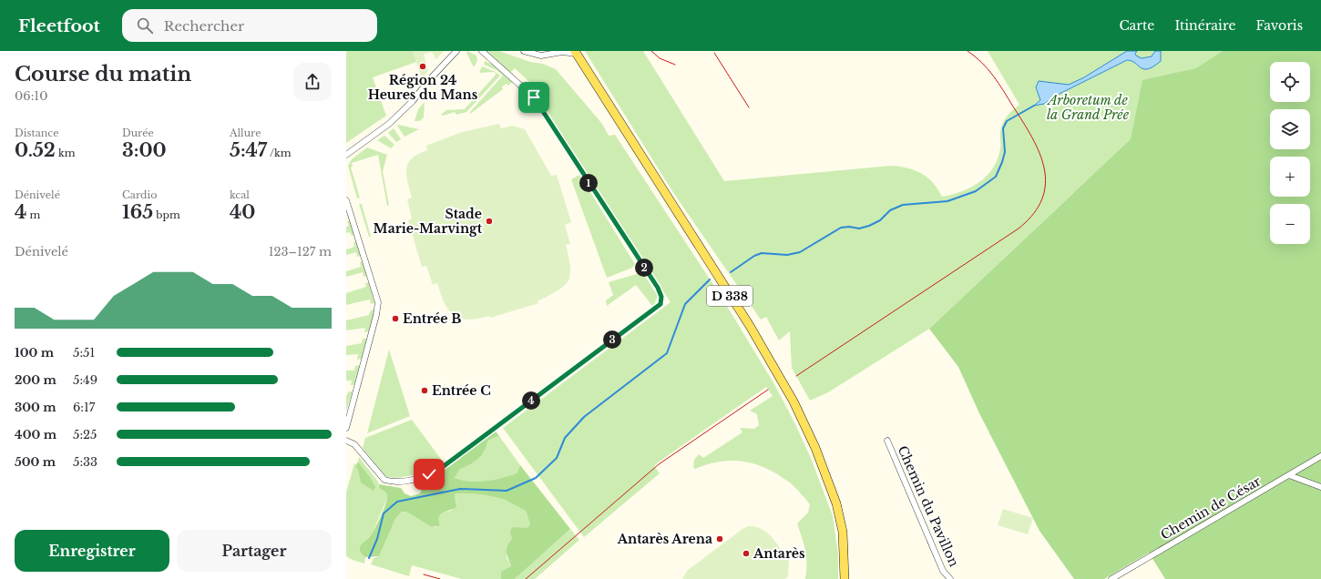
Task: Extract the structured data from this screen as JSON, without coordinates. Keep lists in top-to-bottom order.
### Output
{
  "streets": {
    "main road": ["D 338"],
    "street": ["Chemin du Pavillon", "Chemin de César"]
  },
  "parks": ["Arboretum de la Grand Prée"],
  "places": [
    "Région 24 Heures du Mans",
    "Stade Marie-Marvingt",
    "Entrée B",
    "Entrée C",
    "Antarès Arena",
    "Antarès"
  ],
  "page": {
    "header": "Fleetfoot",
    "search": "Rechercher",
    "nav": ["Carte", "Itinéraire", "Favoris"],
    "heading": ["Course du matin", "06:10"],
    "map_buttons": ["+", "−"],
    "stats": [
      ["Distance", "0.52 km"],
      ["Durée", "3:00"],
      ["Allure", "5:47 /km"],
      ["Dénivelé", "4 m"],
      ["Cardio", "165 bpm"],
      ["kcal", "40"]
    ],
    "pins": [
      "1",
      "2",
      "3",
      "4"
    ],
    "chart": ["Dénivelé", "123–127 m"],
    "list": [
      {
        "name": "100 m",
        "note": "5:51"
      },
      {
        "name": "200 m",
        "note": "5:49"
      },
      {
        "name": "300 m",
        "note": "6:17"
      },
      {
        "name": "400 m",
        "note": "5:25"
      },
      {
        "name": "500 m",
        "note": "5:33"
      }
    ],
    "buttons": ["Enregistrer", "Partager"]
  }
}
